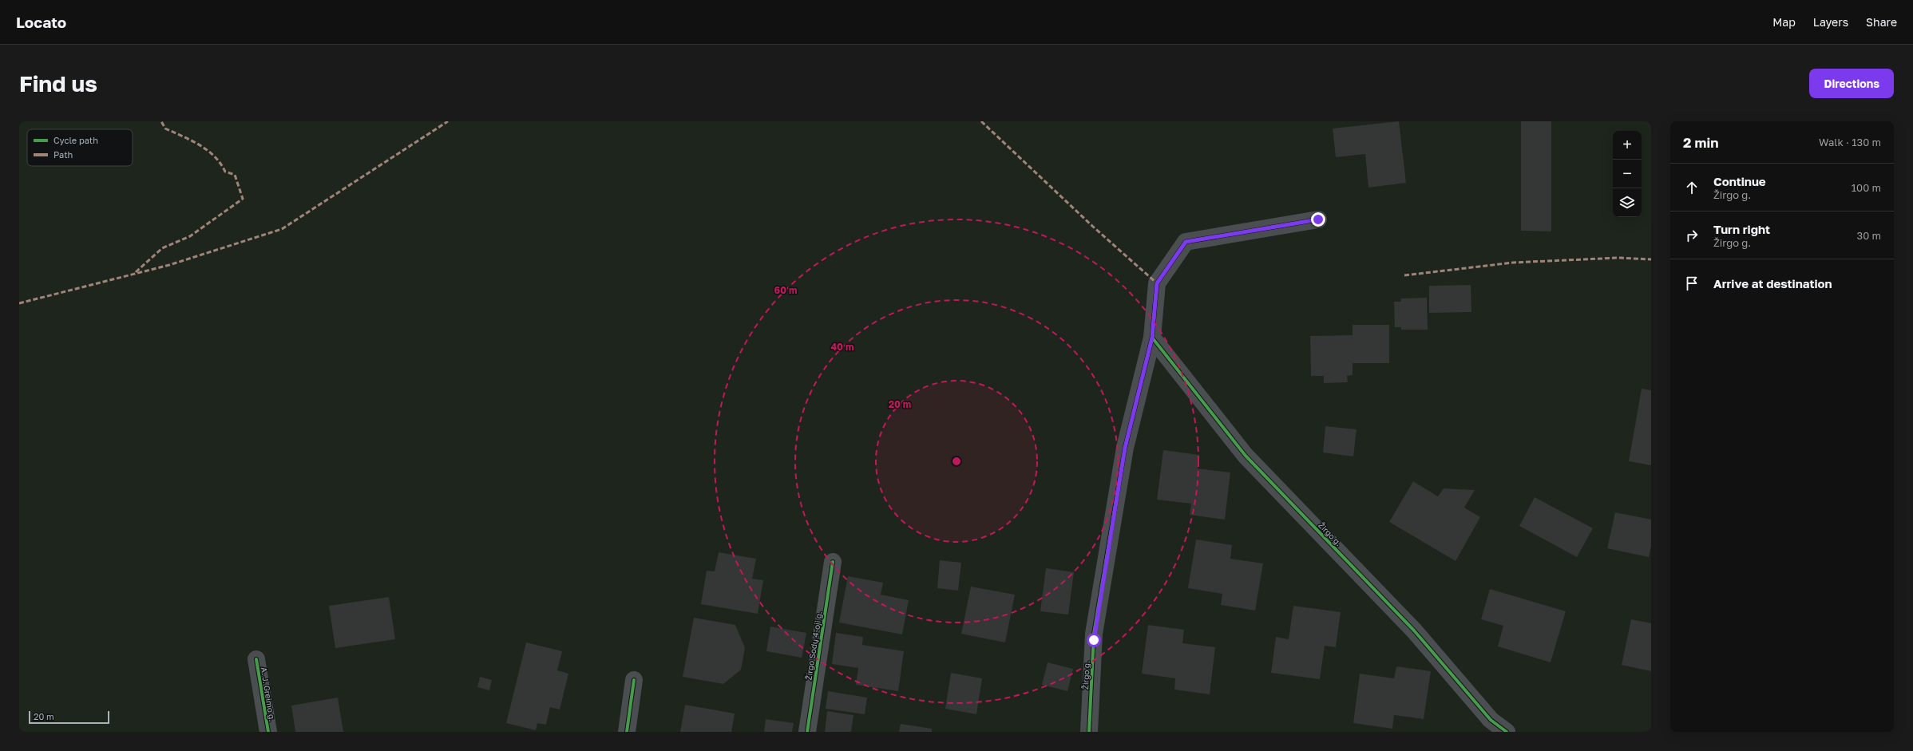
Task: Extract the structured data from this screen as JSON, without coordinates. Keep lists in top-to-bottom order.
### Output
{
  "streets": {
    "street": ["Žirgo g.", "Žirgo Sodų 4-oji g.", "A. J. Greimo g."]
  },
  "legend": ["Cycle path", "Path"],
  "scale_bar": "20 m",
  "page": {
    "header": "Locato",
    "nav": ["Map", "Layers", "Share"],
    "buttons": "Directions",
    "title": "Find us",
    "heading": ["2 min", "Walk · 130 m"],
    "map_buttons": ["+", "−"],
    "list": [
      ["Continue", "Žirgo g.", "100 m"],
      ["Turn right", "Žirgo g.", "30 m"],
      "Arrive at destination"
    ],
    "scale": "20 m"
  },
  "rings": ["60 m", "40 m", "20 m"]
}
